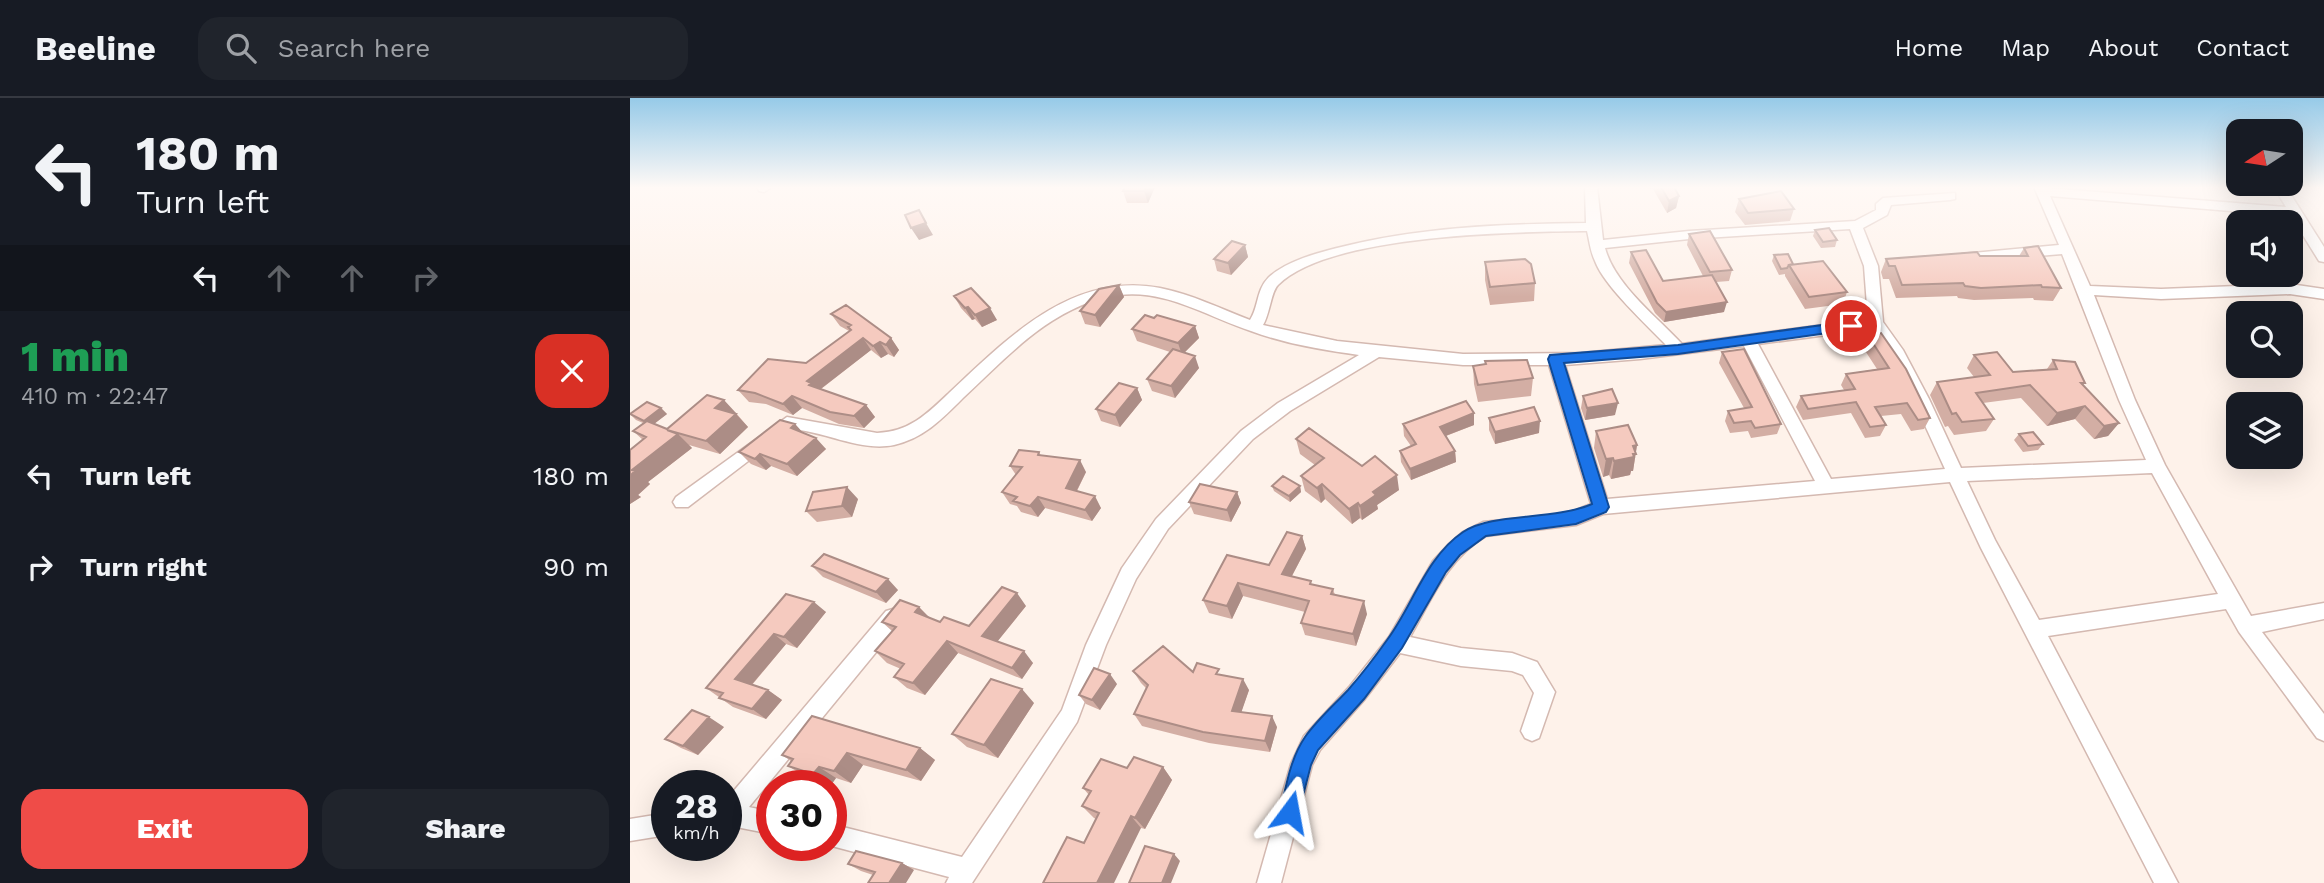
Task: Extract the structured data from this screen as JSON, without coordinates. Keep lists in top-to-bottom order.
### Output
{
  "north": "left",
  "page": {
    "header": "Beeline",
    "search": "Search here",
    "nav": [
      "Home",
      "Map",
      "About",
      "Contact"
    ],
    "turn": ["180 m", "Turn left"],
    "heading": ["1 min", "410 m · 22:47"],
    "list": [
      {
        "name": "Turn left",
        "value": "180 m"
      },
      {
        "name": "Turn right",
        "value": "90 m"
      }
    ],
    "speed": "28 km/h",
    "limit": "30",
    "buttons": ["Exit", "Share"]
  }
}
